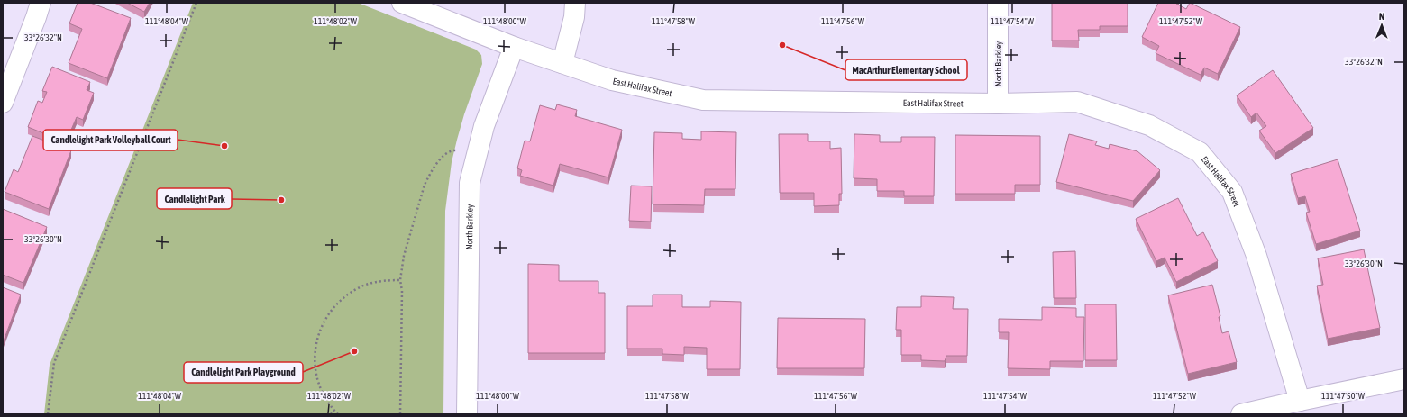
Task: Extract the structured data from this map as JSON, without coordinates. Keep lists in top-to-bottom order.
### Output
{
  "streets": {
    "street": ["North Barkley", "East Halifax Street"]
  },
  "crossings": [
    ["North Barkley", "East Halifax Street"]
  ],
  "places": [
    "MacArthur Elementary School",
    "Candlelight Park Volleyball Court",
    "Candlelight Park",
    "Candlelight Park Playground"
  ],
  "north": "top",
  "coordinates": [
    "111°48'04\"W",
    "111°48'02\"W",
    "111°48'00\"W",
    "111°47'58\"W",
    "111°47'56\"W",
    "111°47'54\"W",
    "111°47'52\"W",
    "33°26'32\"N",
    "33°26'30\"N",
    "111°47'50\"W"
  ]
}
